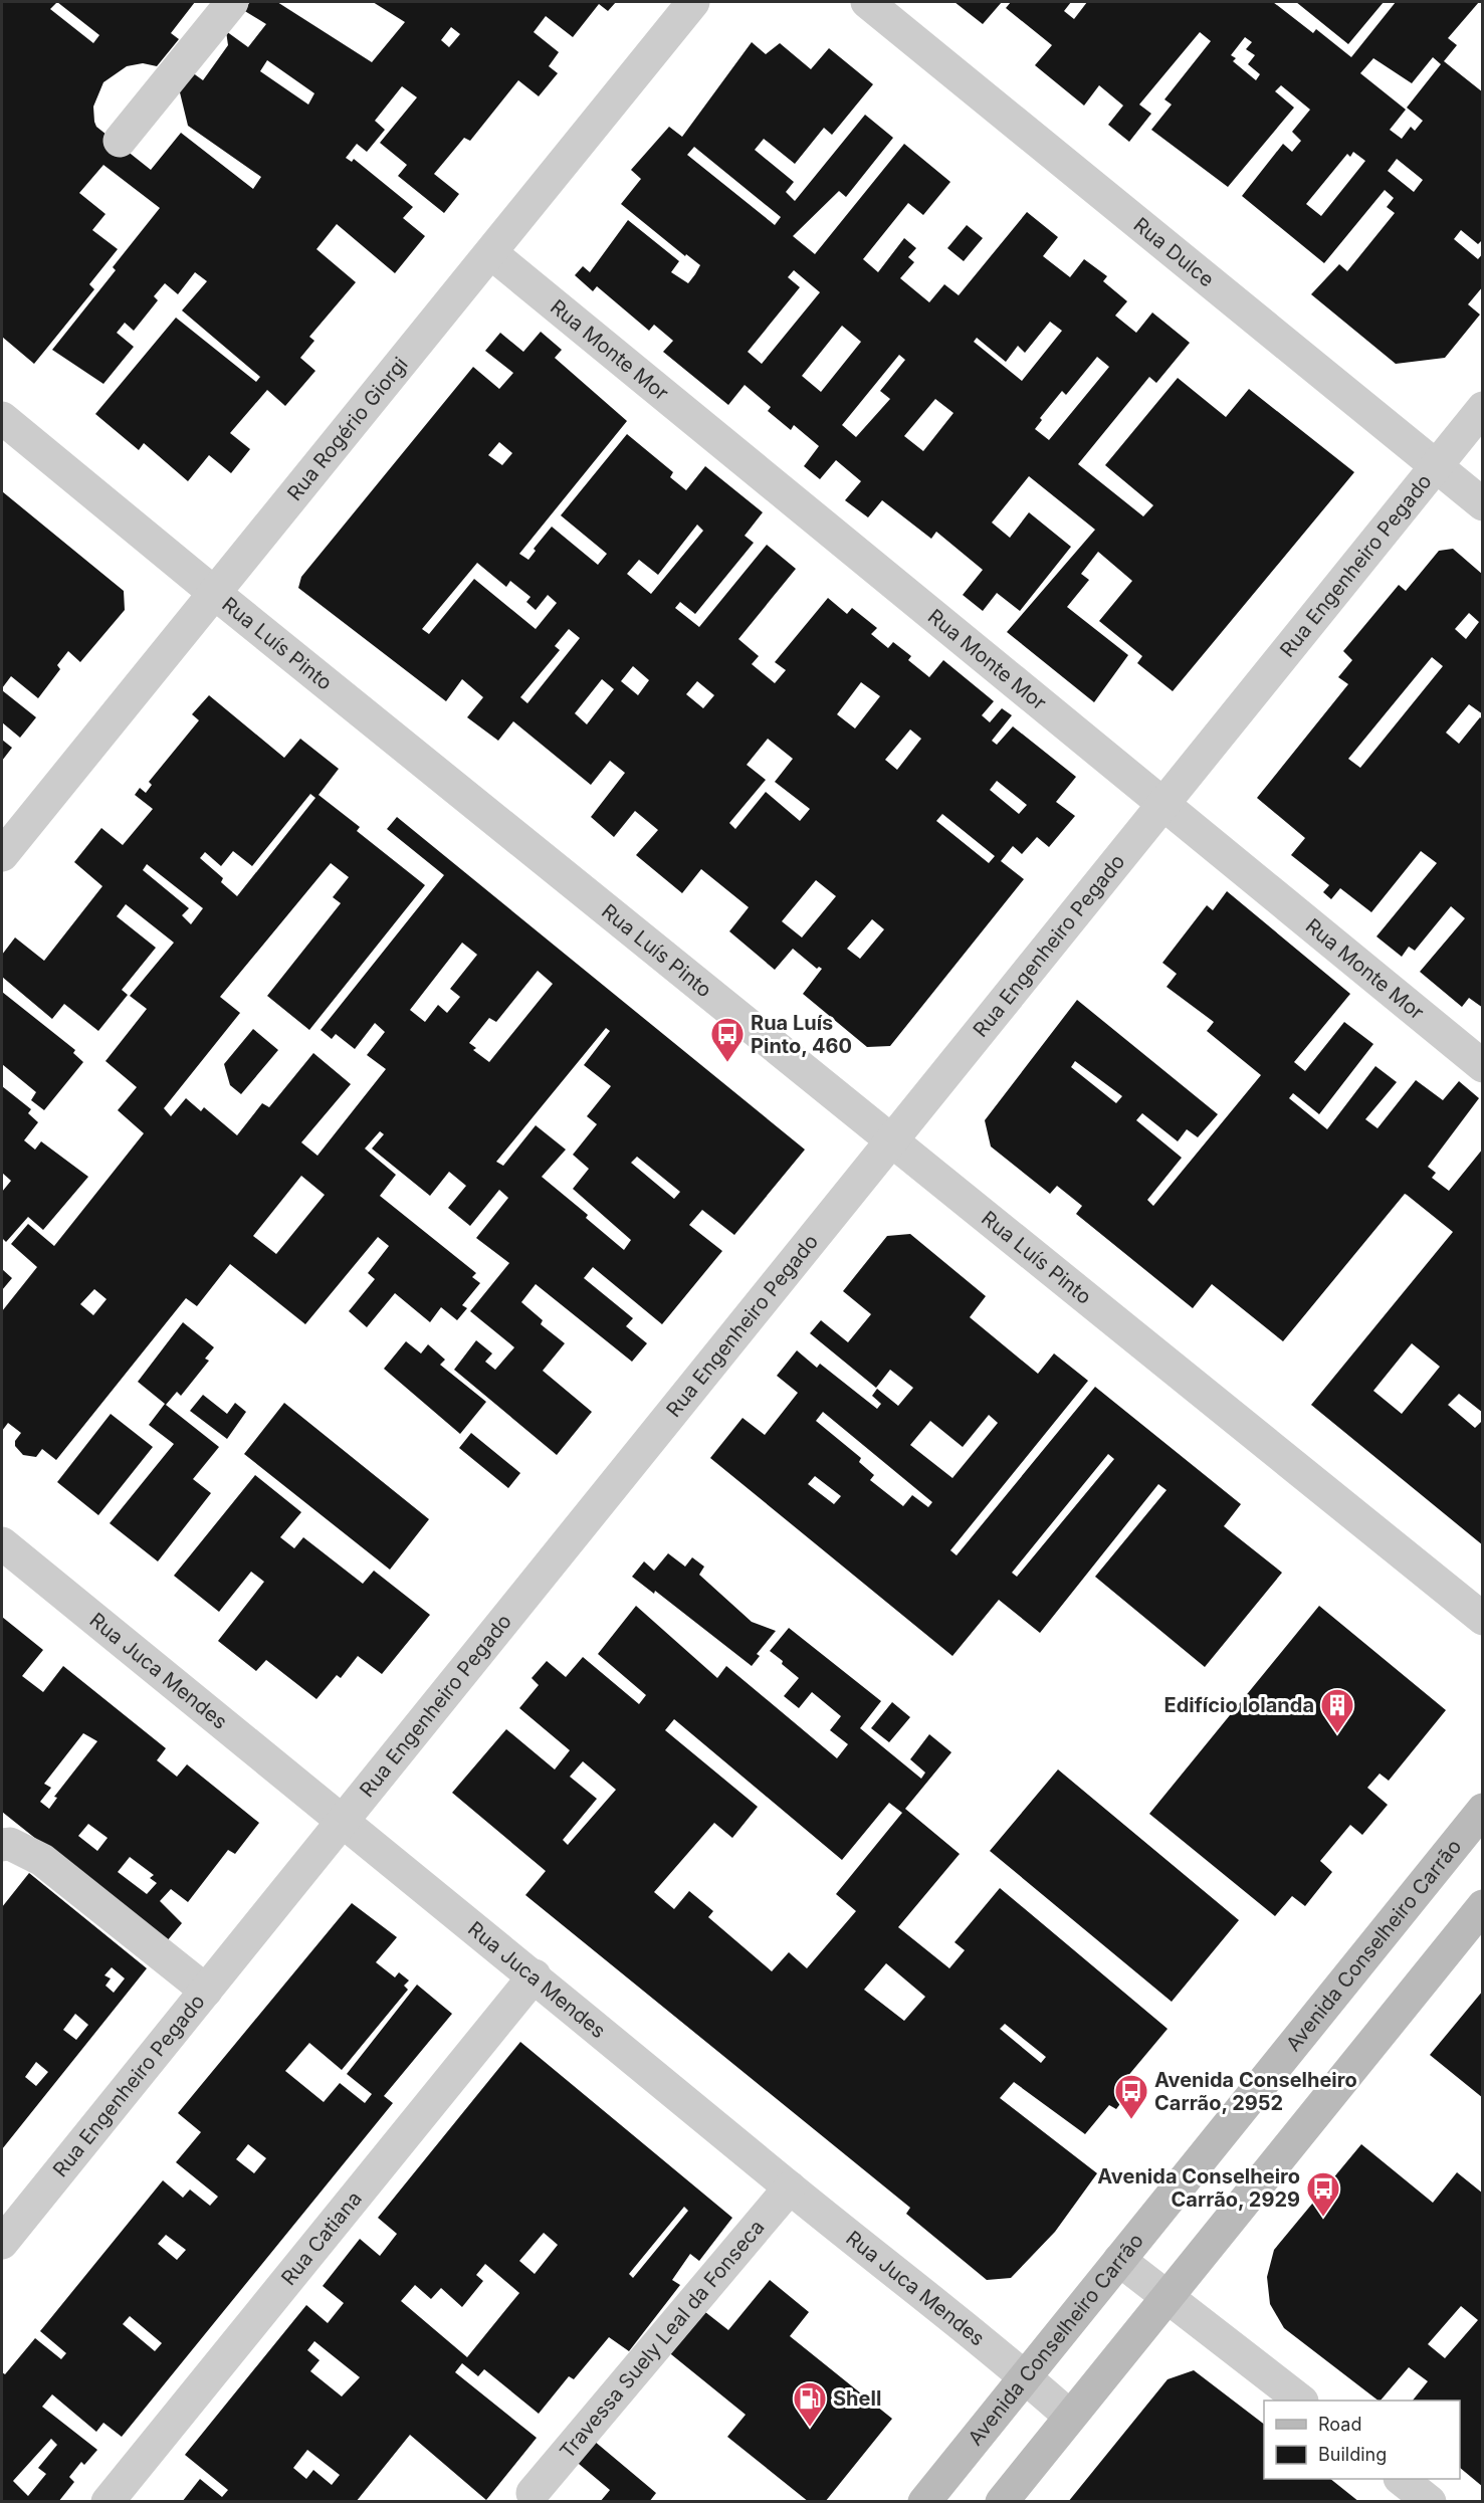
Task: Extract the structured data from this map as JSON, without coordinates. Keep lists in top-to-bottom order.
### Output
{
  "streets": {
    "main road": ["Avenida Conselheiro Carrão"],
    "street": [
      "Rua Dulce",
      "Rua Monte Mor",
      "Rua Rogério Giorgi",
      "Rua Engenheiro Pegado",
      "Rua Luís Pinto",
      "Rua Juca Mendes",
      "Rua Catiana",
      "Travessa Suely Leal da Fonseca"
    ]
  },
  "crossings": [
    ["Rua Dulce", "Rua Engenheiro Pegado"],
    ["Rua Monte Mor", "Rua Rogério Giorgi"],
    ["Rua Monte Mor", "Rua Engenheiro Pegado"],
    ["Rua Rogério Giorgi", "Rua Luís Pinto"],
    ["Rua Engenheiro Pegado", "Rua Luís Pinto"],
    ["Rua Engenheiro Pegado", "Rua Juca Mendes"],
    ["Rua Juca Mendes", "Avenida Conselheiro Carrão"],
    ["Rua Juca Mendes", "Rua Catiana"],
    ["Rua Juca Mendes", "Travessa Suely Leal da Fonseca"]
  ],
  "places": {
    "bus stop": ["Rua Luís Pinto, 460", "Avenida Conselheiro Carrão, 2952", "Avenida Conselheiro Carrão, 2929"],
    "building": ["Edifício Iolanda"],
    "fuel station": ["Shell"]
  },
  "legend": ["Road", "Building"]
}
